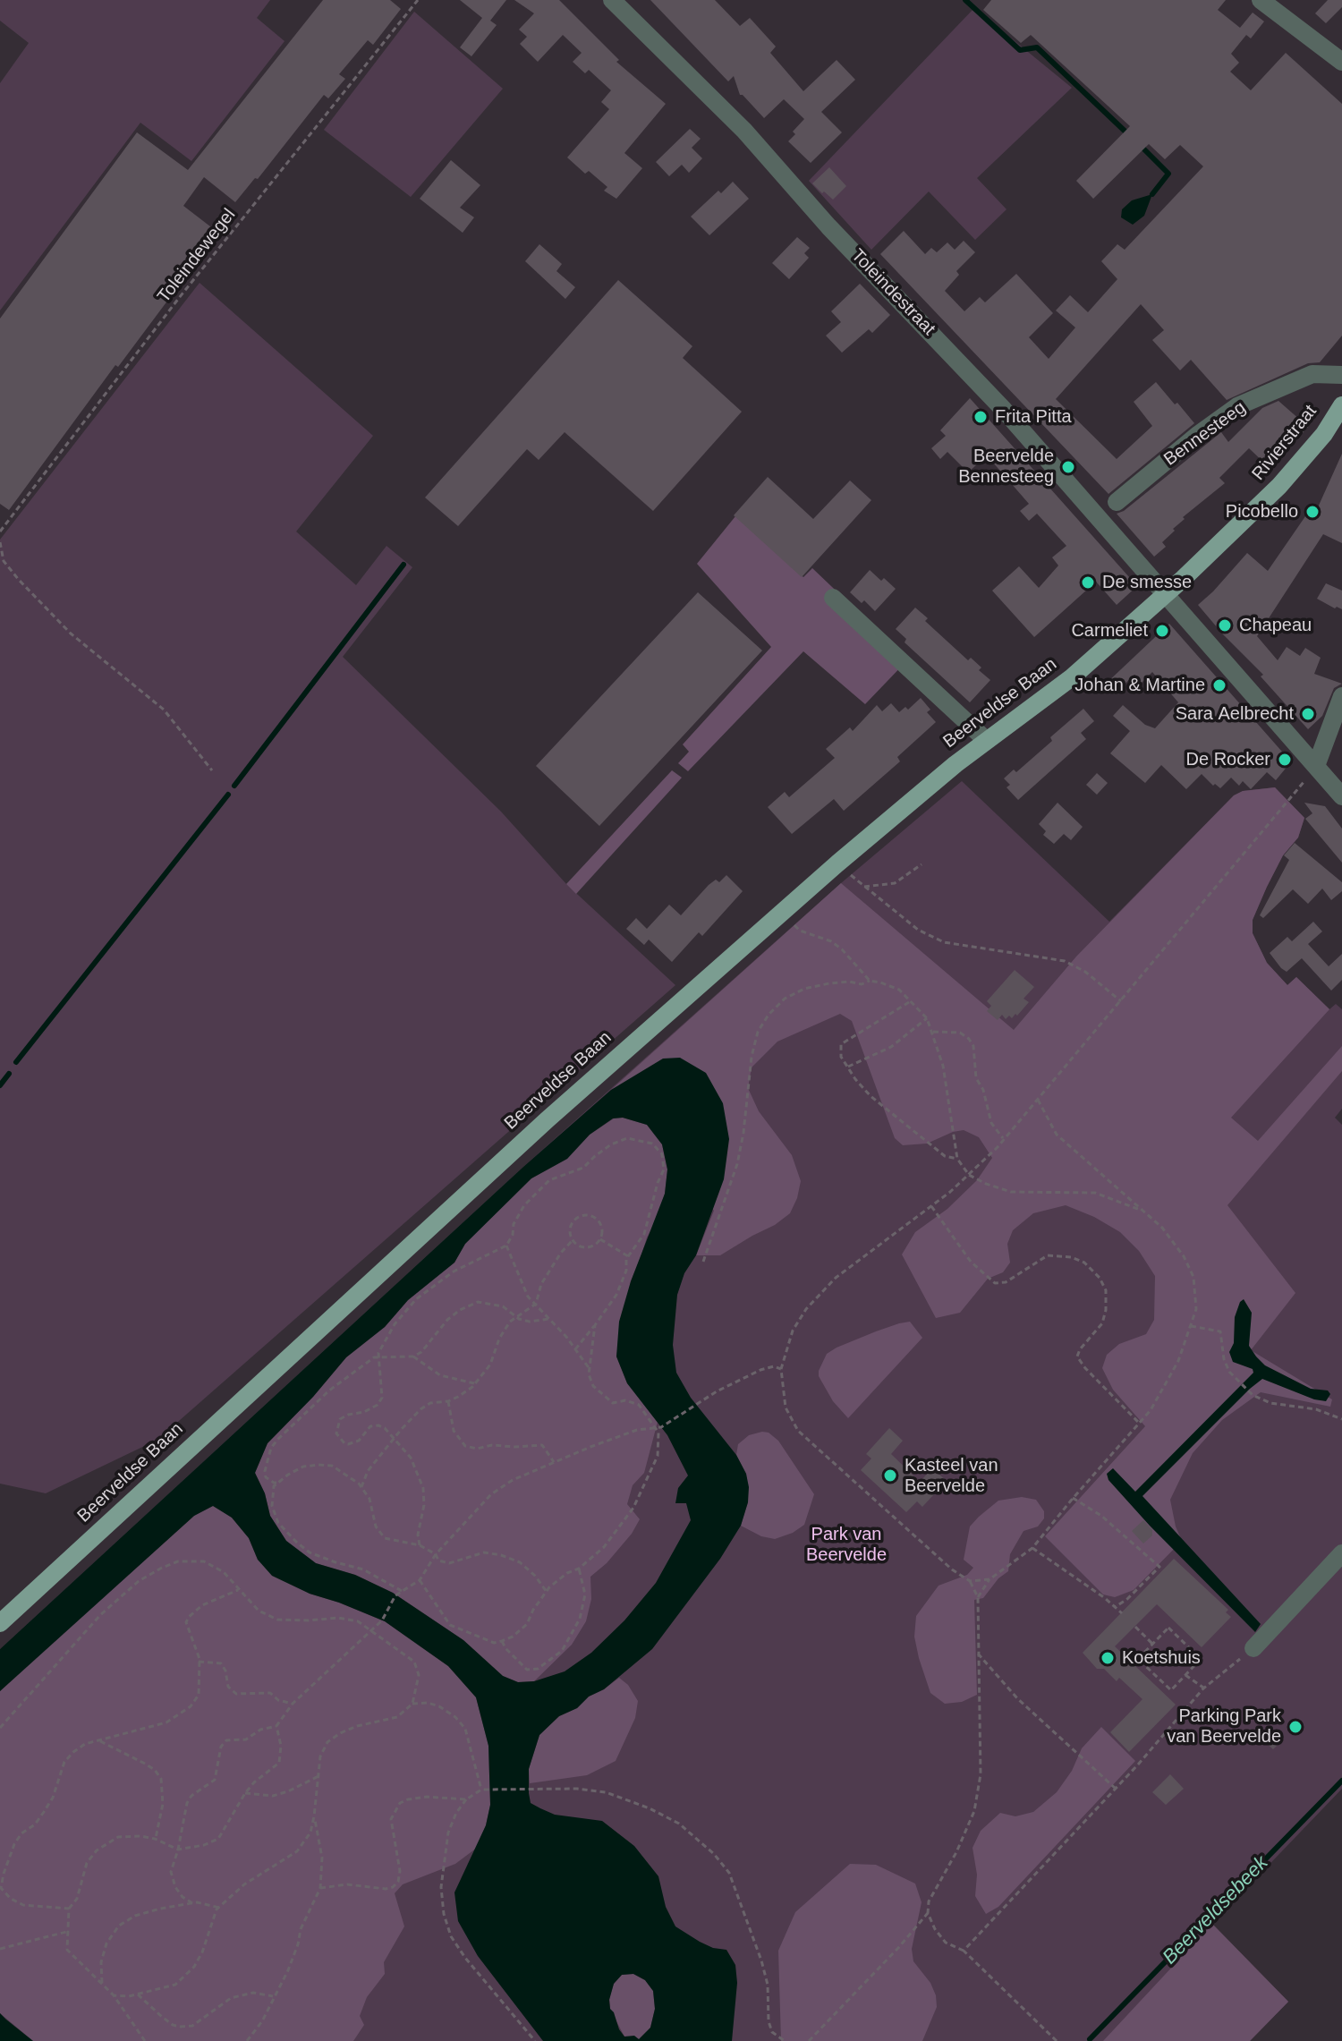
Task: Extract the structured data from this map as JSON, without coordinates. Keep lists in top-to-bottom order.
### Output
{
  "streets": {
    "main road": ["Rivierstraat", "Beerveldse Baan"],
    "street": ["Toleindestraat", "Bennesteeg"],
    "path": ["Toleindewegel"]
  },
  "crossings": [
    ["Toleindestraat", "Rivierstraat"],
    ["Toleindestraat", "Beerveldse Baan"],
    ["Rivierstraat", "Beerveldse Baan"]
  ],
  "water": ["Beerveldsebeek"],
  "parks": ["Park van Beervelde"],
  "places": [
    "Frita Pitta",
    "Beervelde Bennesteeg",
    "Picobello",
    "De smesse",
    "Chapeau",
    "Carmeliet",
    "Johan & Martine",
    "Sara Aelbrecht",
    "De Rocker",
    "Kasteel van Beervelde",
    "Koetshuis",
    "Parking Park van Beervelde"
  ]
}
